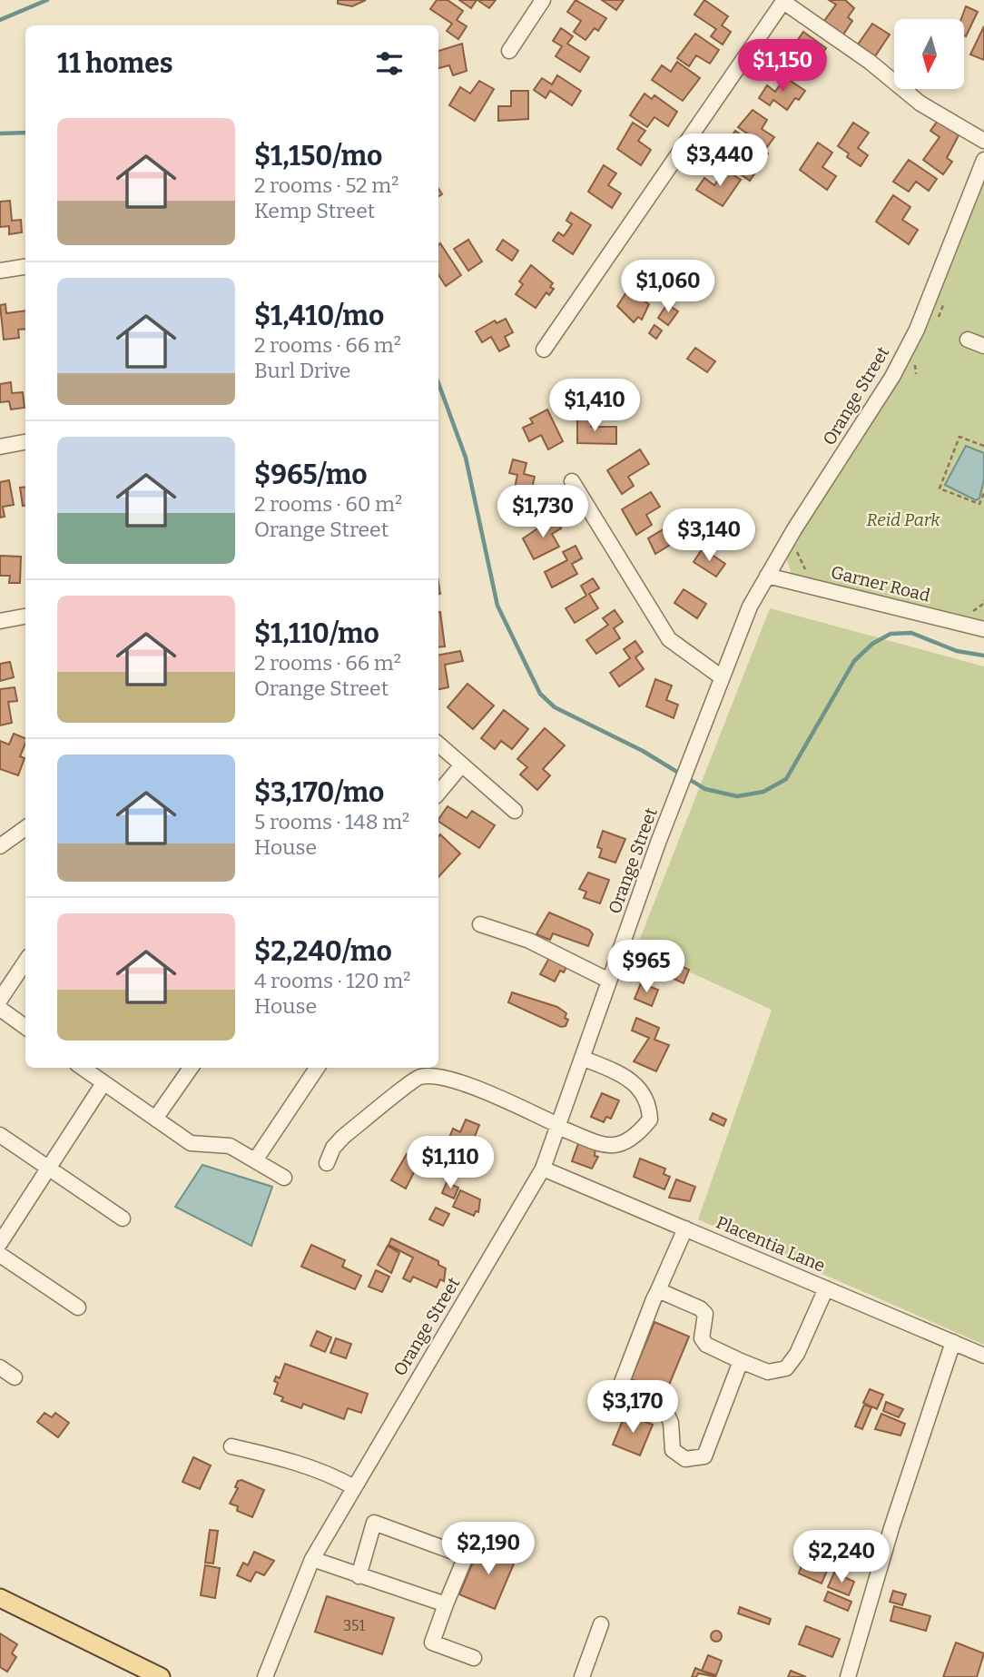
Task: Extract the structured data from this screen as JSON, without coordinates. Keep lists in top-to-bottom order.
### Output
{
  "streets": {
    "street": ["Orange Street", "Garner Road", "Placentia Lane"]
  },
  "crossings": [
    ["Orange Street", "Garner Road"],
    ["Orange Street", "Placentia Lane"]
  ],
  "parks": ["Reid Park"],
  "house_numbers": ["351"],
  "north": "bottom",
  "page": {
    "heading": "11 homes",
    "price": [
      "$1,150",
      "$3,440",
      "$1,060",
      "$1,410",
      "$1,730",
      "$3,140",
      "$965",
      "$1,110",
      "$3,170",
      "$2,190",
      "$2,240"
    ],
    "list": [
      {
        "name": "$1,150/mo",
        "note": "2 rooms · 52 m² · Kemp Street"
      },
      {
        "name": "$1,410/mo",
        "note": "2 rooms · 66 m² · Burl Drive"
      },
      {
        "name": "$965/mo",
        "note": "2 rooms · 60 m² · Orange Street"
      },
      {
        "name": "$1,110/mo",
        "note": "2 rooms · 66 m² · Orange Street"
      },
      {
        "name": "$3,170/mo",
        "note": "5 rooms · 148 m² · House"
      },
      {
        "name": "$2,240/mo",
        "note": "4 rooms · 120 m² · House"
      }
    ]
  }
}
